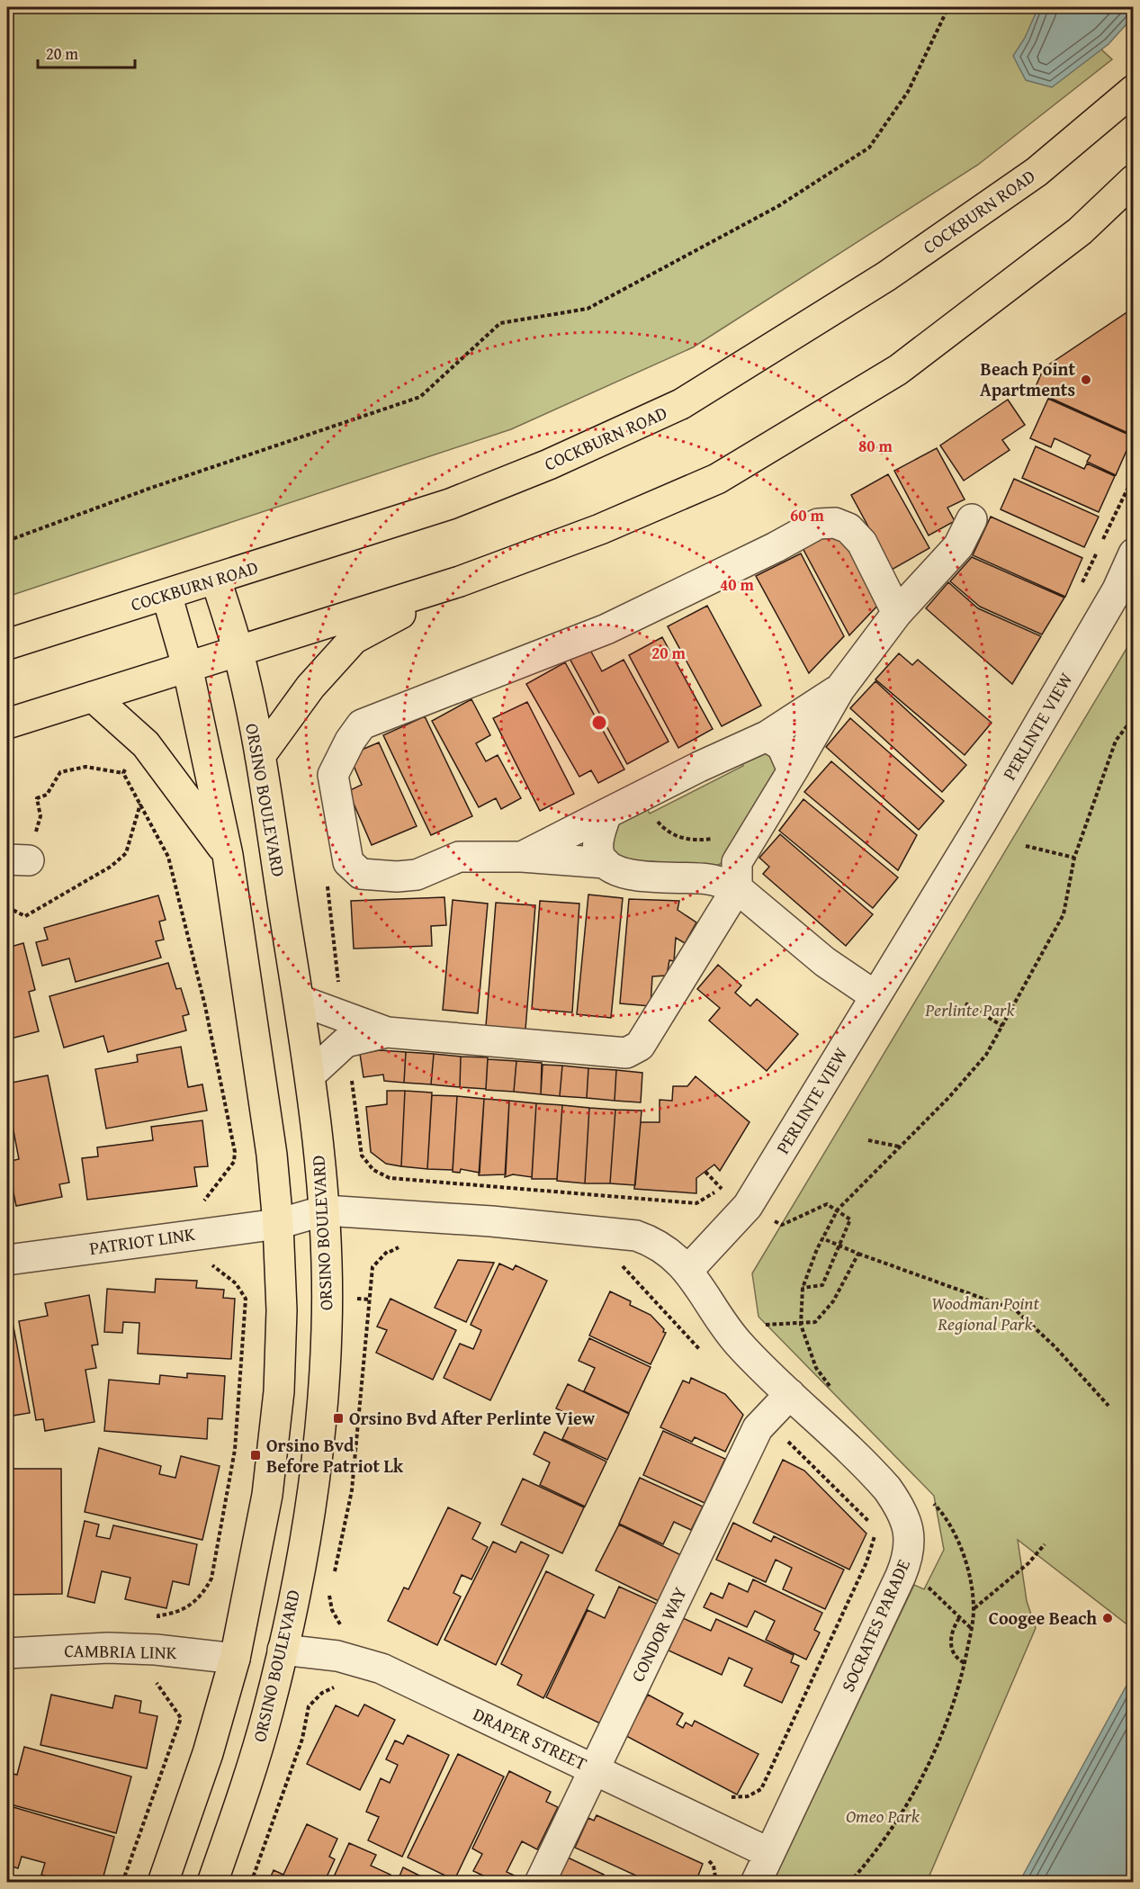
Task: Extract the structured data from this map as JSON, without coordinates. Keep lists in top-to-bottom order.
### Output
{
  "streets": {
    "main road": ["COCKBURN ROAD", "ORSINO BOULEVARD"],
    "street": [
      "PERLINTE VIEW",
      "PATRIOT LINK",
      "SOCRATES PARADE",
      "CONDOR WAY",
      "CAMBRIA LINK",
      "DRAPER STREET"
    ]
  },
  "crossings": [
    ["COCKBURN ROAD", "ORSINO BOULEVARD"],
    ["PERLINTE VIEW", "SOCRATES PARADE"],
    ["ORSINO BOULEVARD", "DRAPER STREET"],
    ["SOCRATES PARADE", "CONDOR WAY"],
    ["SOCRATES PARADE", "DRAPER STREET"],
    ["CONDOR WAY", "DRAPER STREET"]
  ],
  "parks": ["Perlinte Park", "Woodman Point Regional Park", "Omeo Park"],
  "places": {
    "other": ["Beach Point Apartments", "Coogee Beach"],
    "transit": ["Orsino Bvd After Perlinte View", "Orsino Bvd Before Patriot Lk"]
  },
  "scale_bar": "20 m",
  "rings": [
    "80 m",
    "60 m",
    "40 m",
    "20 m"
  ]
}
